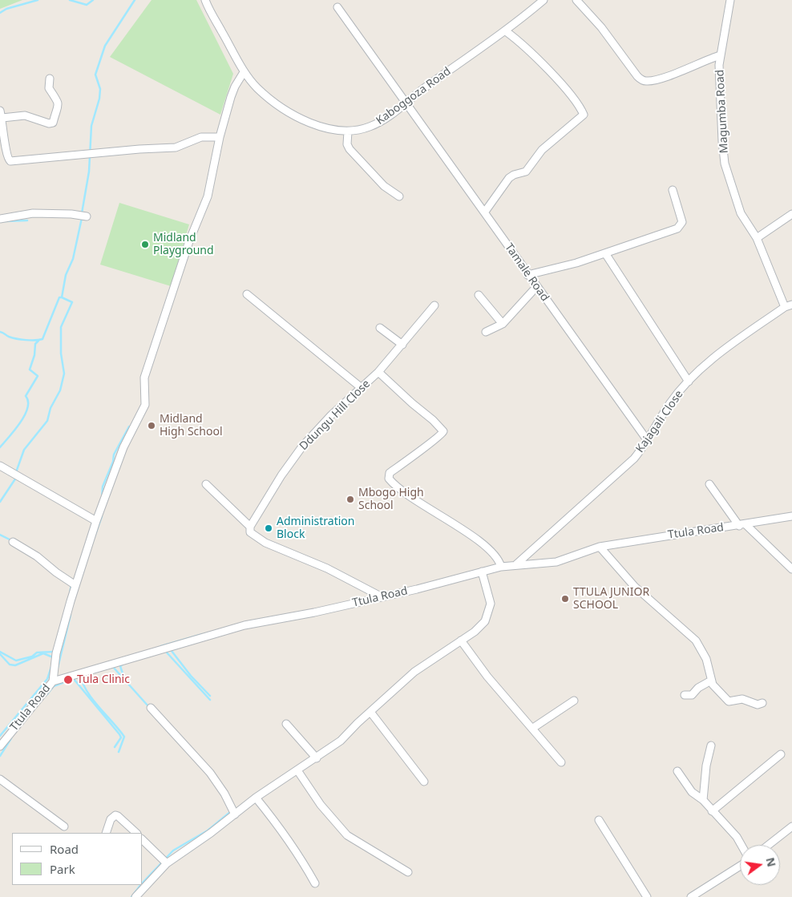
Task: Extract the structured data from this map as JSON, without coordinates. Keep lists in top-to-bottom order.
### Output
{
  "streets": {
    "street": [
      "Kaboggoza Road",
      "Magumba Road",
      "Tamale Road",
      "Ddungu Hill Close",
      "Kajagali Close",
      "Ttula Road"
    ]
  },
  "crossings": [
    ["Kaboggoza Road", "Tamale Road"],
    ["Magumba Road", "Kajagali Close"],
    ["Tamale Road", "Kajagali Close"],
    ["Kajagali Close", "Ttula Road"]
  ],
  "places": [
    "Midland Playground",
    "Midland High School",
    "Mbogo High School",
    "Administration Block",
    "TTULA JUNIOR SCHOOL",
    "Tula Clinic"
  ],
  "legend": ["Road", "Park"],
  "north": "right"
}
